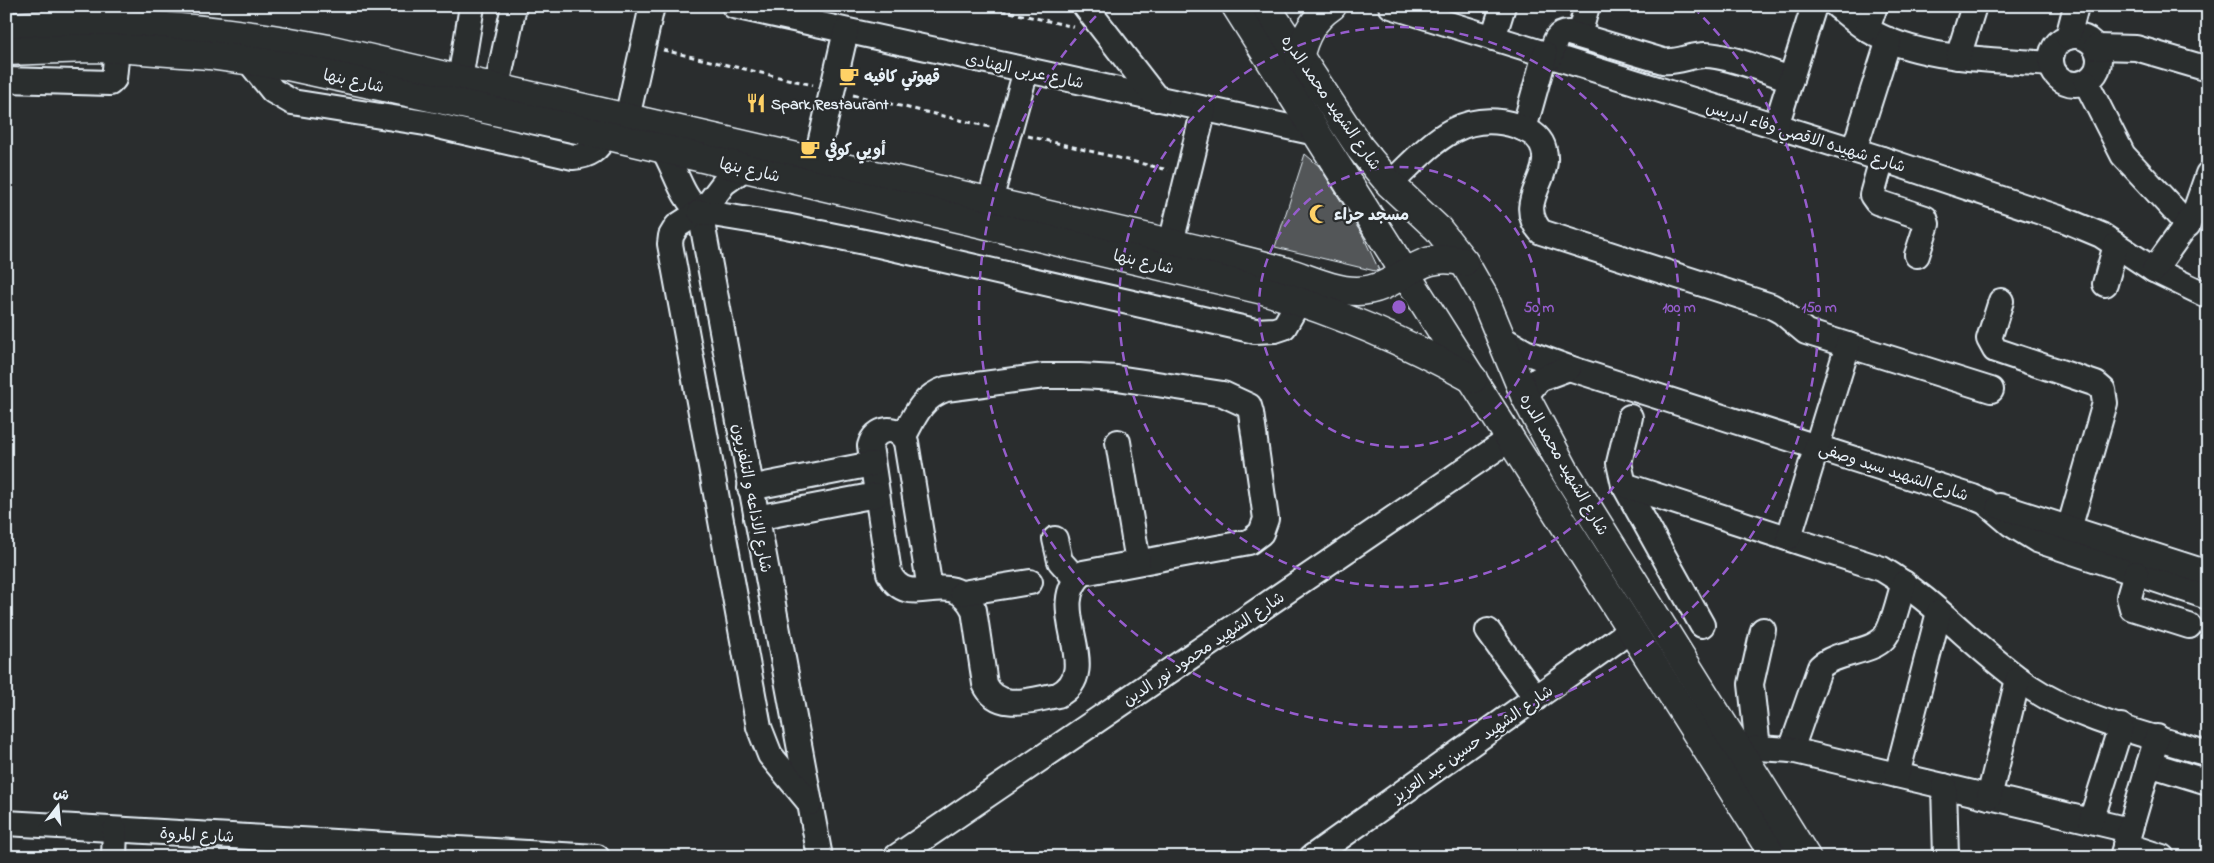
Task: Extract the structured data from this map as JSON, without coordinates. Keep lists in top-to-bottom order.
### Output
{
  "streets": {
    "main road": ["شارع بنها", "شارع الشهيد محمد الدره"],
    "street": [
      "شارع عربى الهنادى",
      "شارع شهيده الاقصي وفاء ادريس",
      "شارع الشهيد سيد وصفى",
      "شارع الاذاعه و التلفزيون",
      "شارع الشهيد محمود نور الدين",
      "شارع الشهيد حسين عبد العزيز",
      "شارع المروة"
    ]
  },
  "crossings": [
    ["شارع عربى الهنادى", "شارع الشهيد محمد الدره"],
    ["شارع بنها", "شارع الشهيد محمد الدره"],
    ["شارع بنها", "شارع الاذاعه و التلفزيون"],
    ["شارع الشهيد محمد الدره", "شارع الشهيد سيد وصفى"],
    ["شارع الشهيد محمد الدره", "شارع الشهيد محمود نور الدين"],
    ["شارع الشهيد محمد الدره", "شارع الشهيد حسين عبد العزيز"]
  ],
  "places": {
    "cafe": ["قهوتي كافيه", "أويي كوفي"],
    "restaurant": ["Spark Restaurant"],
    "mosque": ["مسجد حراء"]
  },
  "north": "top",
  "rings": ["50 m", "100 m", "150 m"]
}
